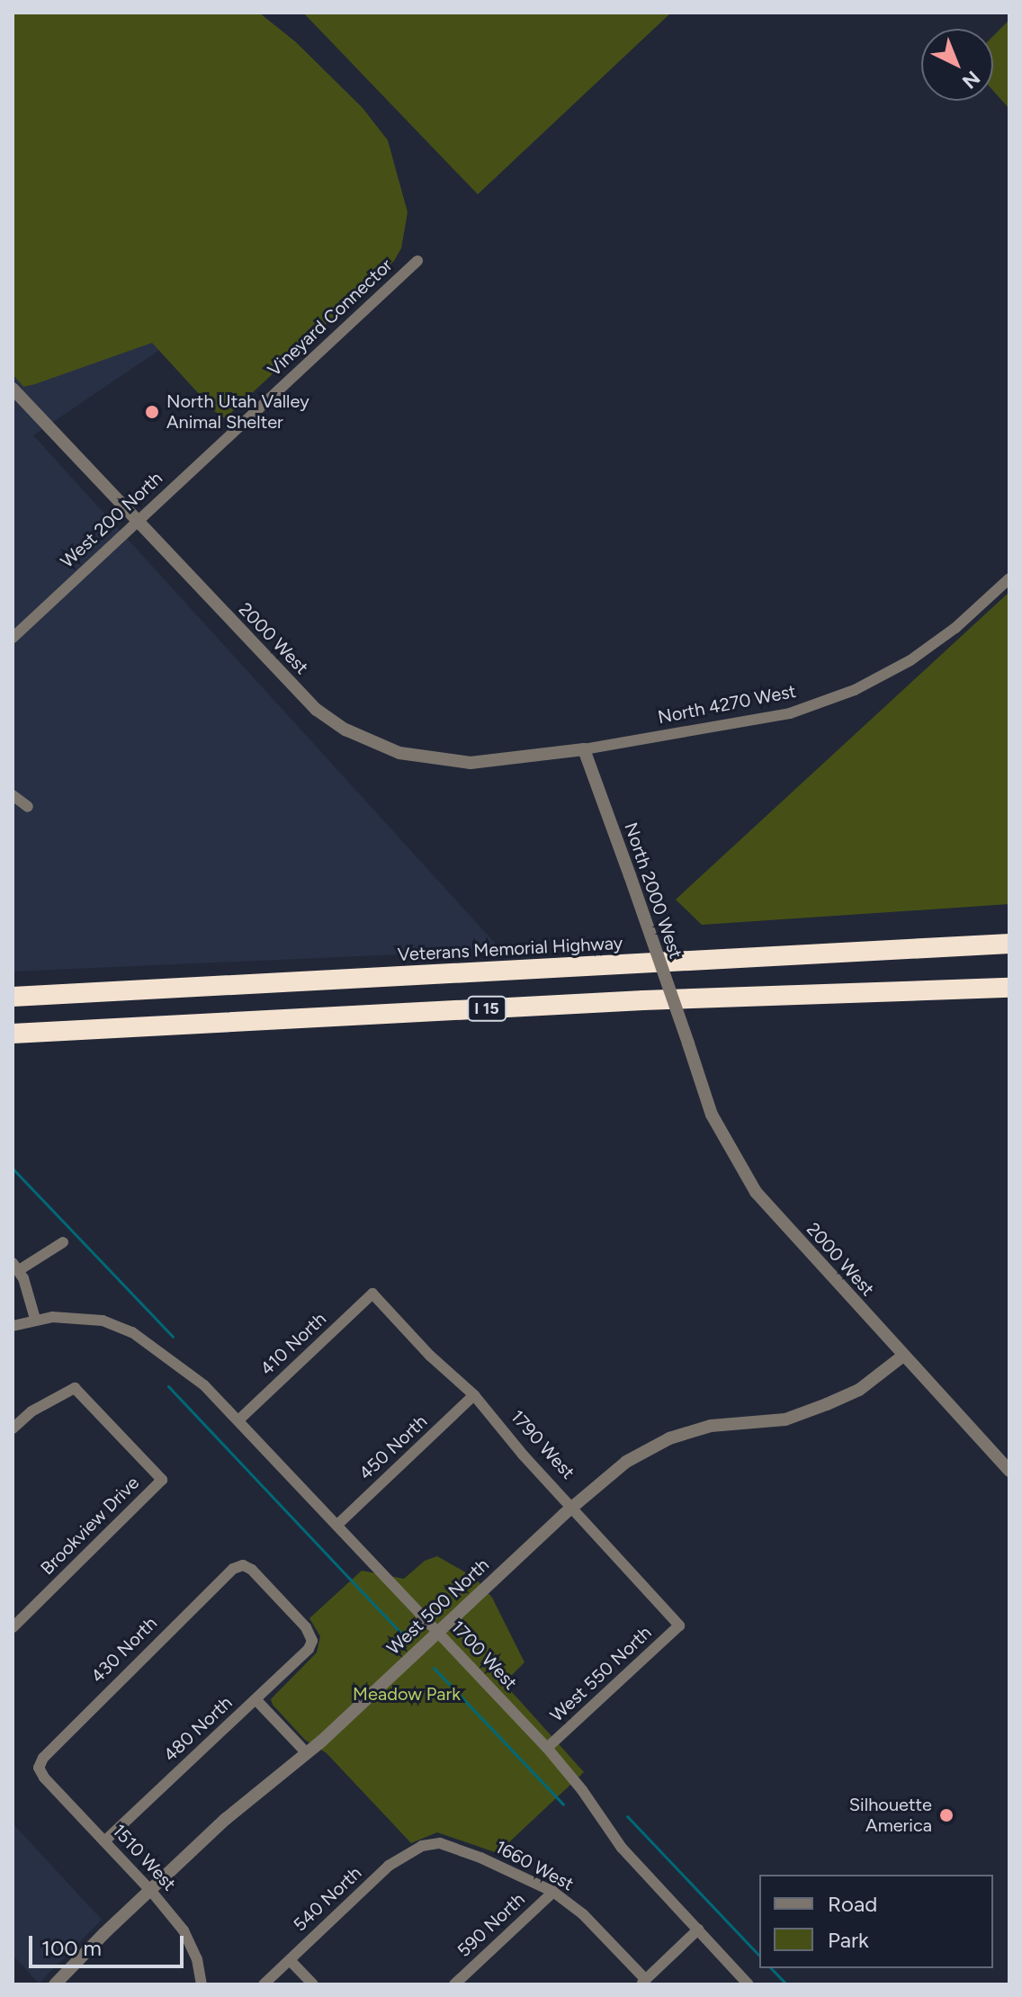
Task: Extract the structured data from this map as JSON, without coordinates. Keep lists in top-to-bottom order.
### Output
{
  "streets": {
    "highway": ["Veterans Memorial Highway", "I 15"],
    "street": [
      "Vineyard Connector",
      "West 200 North",
      "2000 West",
      "North 4270 West",
      "North 2000 West",
      "410 North",
      "1790 West",
      "450 North",
      "Brookview Drive",
      "West 500 North",
      "430 North",
      "1700 West",
      "West 550 North",
      "480 North",
      "1510 West",
      "1660 West",
      "540 North",
      "590 North"
    ]
  },
  "crossings": [
    ["Vineyard Connector", "West 200 North"],
    ["West 200 North", "2000 West"],
    ["2000 West", "North 4270 West"],
    ["2000 West", "North 2000 West"],
    ["2000 West", "West 500 North"],
    ["North 4270 West", "North 2000 West"],
    ["410 North", "1790 West"],
    ["410 North", "1700 West"],
    ["1790 West", "450 North"],
    ["1790 West", "West 500 North"],
    ["1790 West", "West 550 North"],
    ["450 North", "1700 West"],
    ["West 500 North", "1700 West"],
    ["West 500 North", "1510 West"],
    ["430 North", "480 North"],
    ["430 North", "1510 West"],
    ["1700 West", "West 550 North"],
    ["480 North", "1510 West"],
    ["1660 West", "540 North"],
    ["1660 West", "590 North"]
  ],
  "parks": ["Meadow Park"],
  "places": ["North Utah Valley Animal Shelter", "Silhouette America"],
  "legend": ["Road", "Park"],
  "scale_bar": "100 m",
  "north": "bottom right"
}
